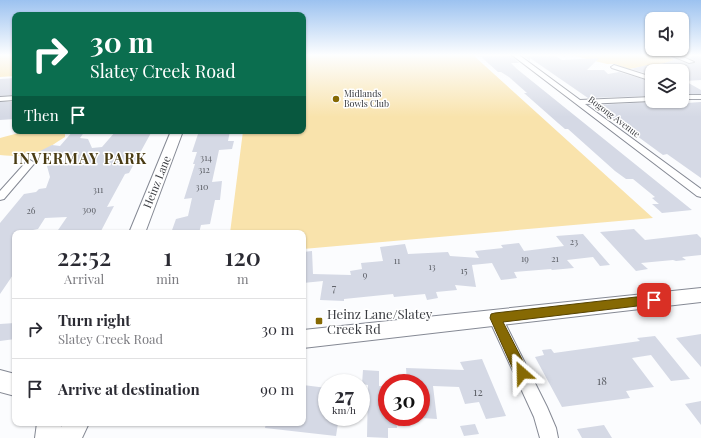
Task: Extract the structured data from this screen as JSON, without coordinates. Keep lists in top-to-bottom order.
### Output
{
  "streets": {
    "street": ["Bogong Avenue", "Heinz Lane"]
  },
  "districts": ["INVERMAY PARK"],
  "places": {
    "other": ["Midlands Bowls Club"],
    "transit": ["Heinz Lane/Slatey Creek Rd"]
  },
  "house_numbers": [
    "314",
    "312",
    "310",
    "311",
    "309",
    "26",
    "23",
    "19",
    "21",
    "11",
    "13",
    "15",
    "9",
    "7",
    "18",
    "12"
  ],
  "page": {
    "turn": ["30 m", "Slatey Creek Road"],
    "then": "Then",
    "eta": [
      "22:52",
      "Arrival",
      "1",
      "min",
      "120",
      "m"
    ],
    "list": [
      {
        "name": "Turn right",
        "note": "Slatey Creek Road",
        "value": "30 m"
      },
      {
        "name": "Arrive at destination",
        "value": "90 m"
      }
    ],
    "speed": "27 km/h",
    "limit": "30"
  }
}
